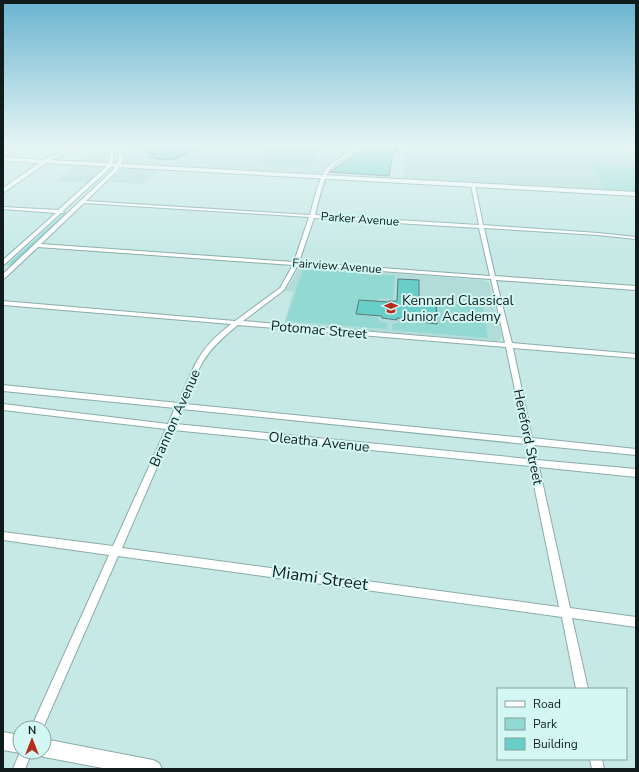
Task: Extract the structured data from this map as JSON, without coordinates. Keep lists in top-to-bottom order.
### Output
{
  "streets": {
    "street": [
      "Parker Avenue",
      "Fairview Avenue",
      "Potomac Street",
      "Brannon Avenue",
      "Hereford Street",
      "Oleatha Avenue",
      "Miami Street"
    ]
  },
  "crossings": [
    ["Parker Avenue", "Brannon Avenue"],
    ["Parker Avenue", "Hereford Street"],
    ["Fairview Avenue", "Brannon Avenue"],
    ["Fairview Avenue", "Hereford Street"],
    ["Potomac Street", "Brannon Avenue"],
    ["Potomac Street", "Hereford Street"],
    ["Brannon Avenue", "Oleatha Avenue"],
    ["Brannon Avenue", "Miami Street"],
    ["Hereford Street", "Oleatha Avenue"],
    ["Hereford Street", "Miami Street"]
  ],
  "places": {
    "school or university": ["Kennard Classical Junior Academy"]
  },
  "legend": ["Road", "Park", "Building"],
  "north": "top"
}
